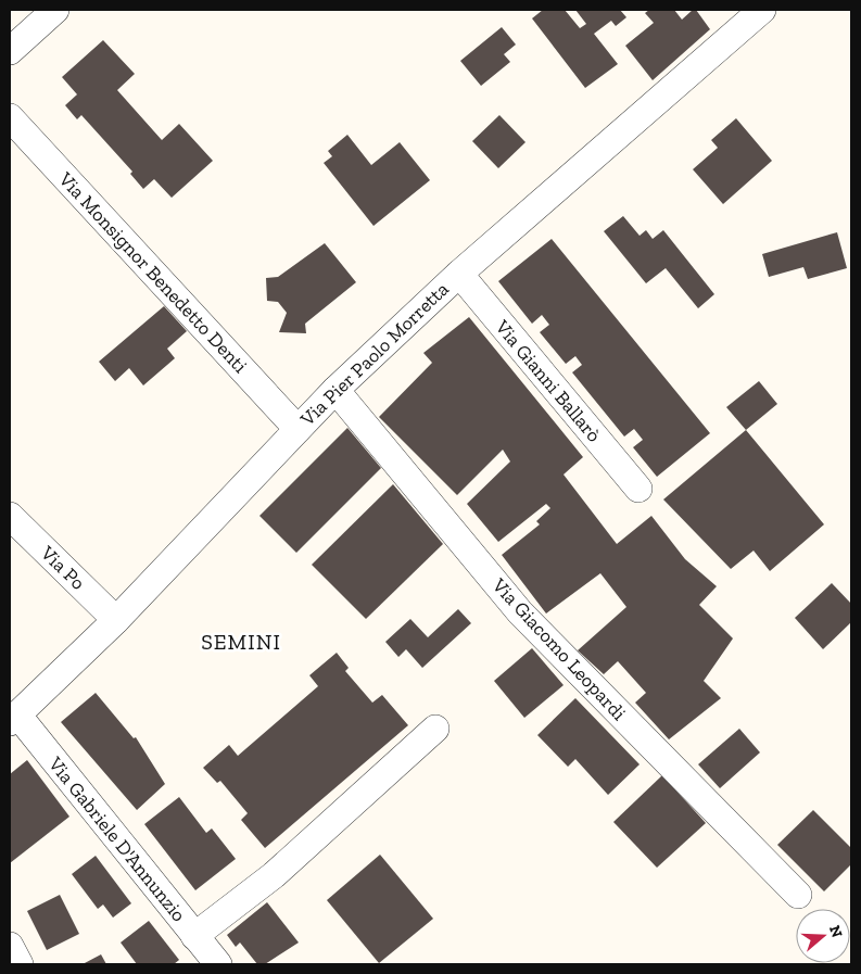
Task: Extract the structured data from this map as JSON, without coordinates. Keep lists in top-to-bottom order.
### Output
{
  "streets": {
    "street": [
      "Via Monsignor Benedetto Denti",
      "Via Pier Paolo Morretta",
      "Via Gianni Ballarò",
      "Via Po",
      "Via Giacomo Leopardi",
      "Via Gabriele D'Annunzio"
    ]
  },
  "crossings": [
    ["Via Monsignor Benedetto Denti", "Via Pier Paolo Morretta"],
    ["Via Pier Paolo Morretta", "Via Gianni Ballarò"],
    ["Via Pier Paolo Morretta", "Via Po"],
    ["Via Pier Paolo Morretta", "Via Giacomo Leopardi"],
    ["Via Pier Paolo Morretta", "Via Gabriele D'Annunzio"]
  ],
  "districts": ["SEMINI"],
  "north": "right"
}
